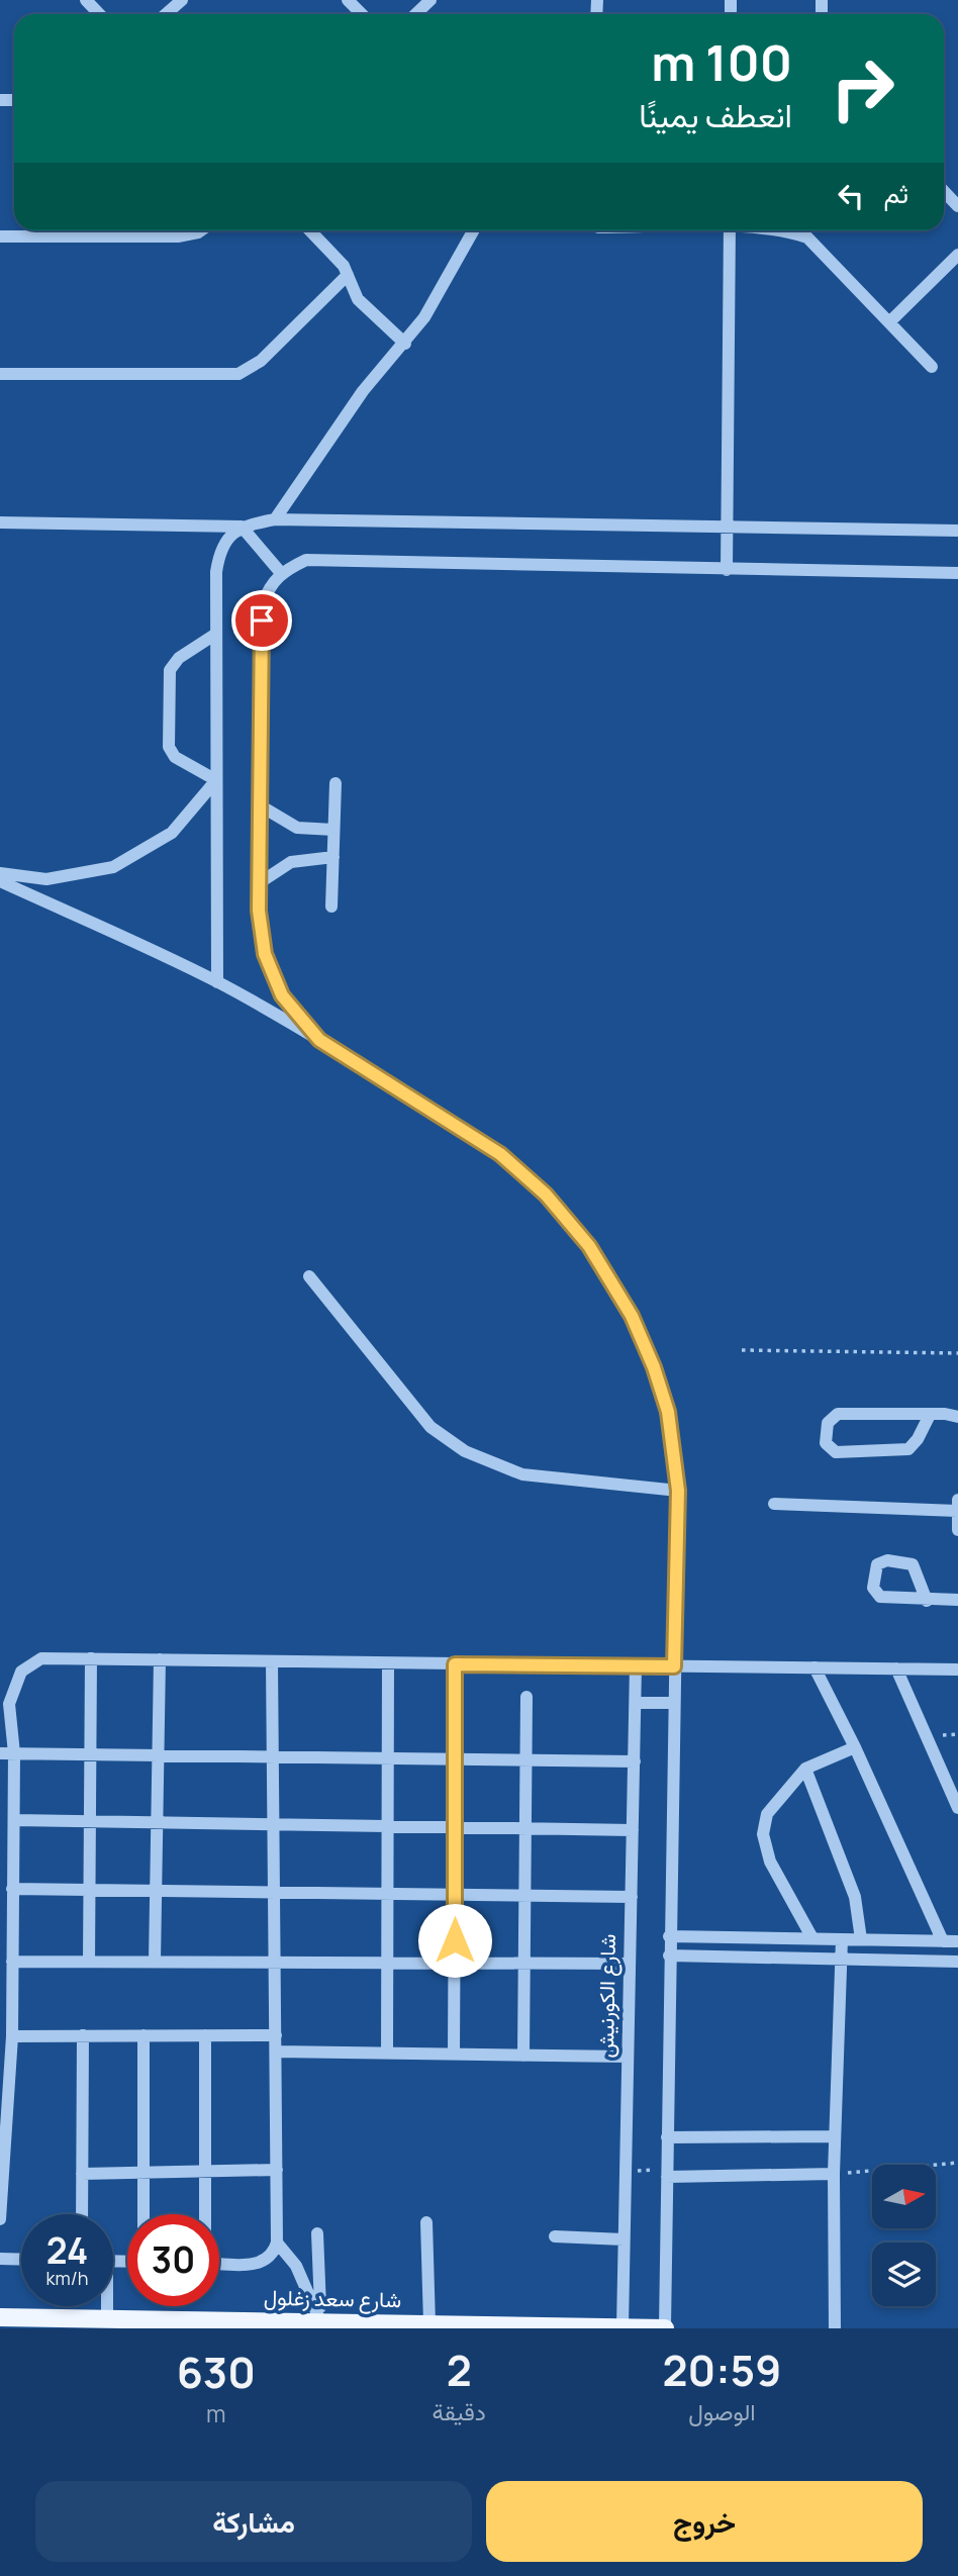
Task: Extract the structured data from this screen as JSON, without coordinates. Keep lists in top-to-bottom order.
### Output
{
  "streets": {
    "main road": ["شارع سعد زغلول"],
    "street": ["شارع الكورنيش"]
  },
  "crossings": [
    ["شارع الكورنيش", "شارع سعد زغلول"]
  ],
  "north": "right",
  "page": {
    "turn": ["100 m", "انعطف يمينًا"],
    "then": "ثم",
    "speed": "24 km/h",
    "limit": "30",
    "eta": [
      "20:59",
      "الوصول",
      "2",
      "دقيقة",
      "630",
      "m"
    ],
    "buttons": ["خروج", "مشاركة"]
  }
}
